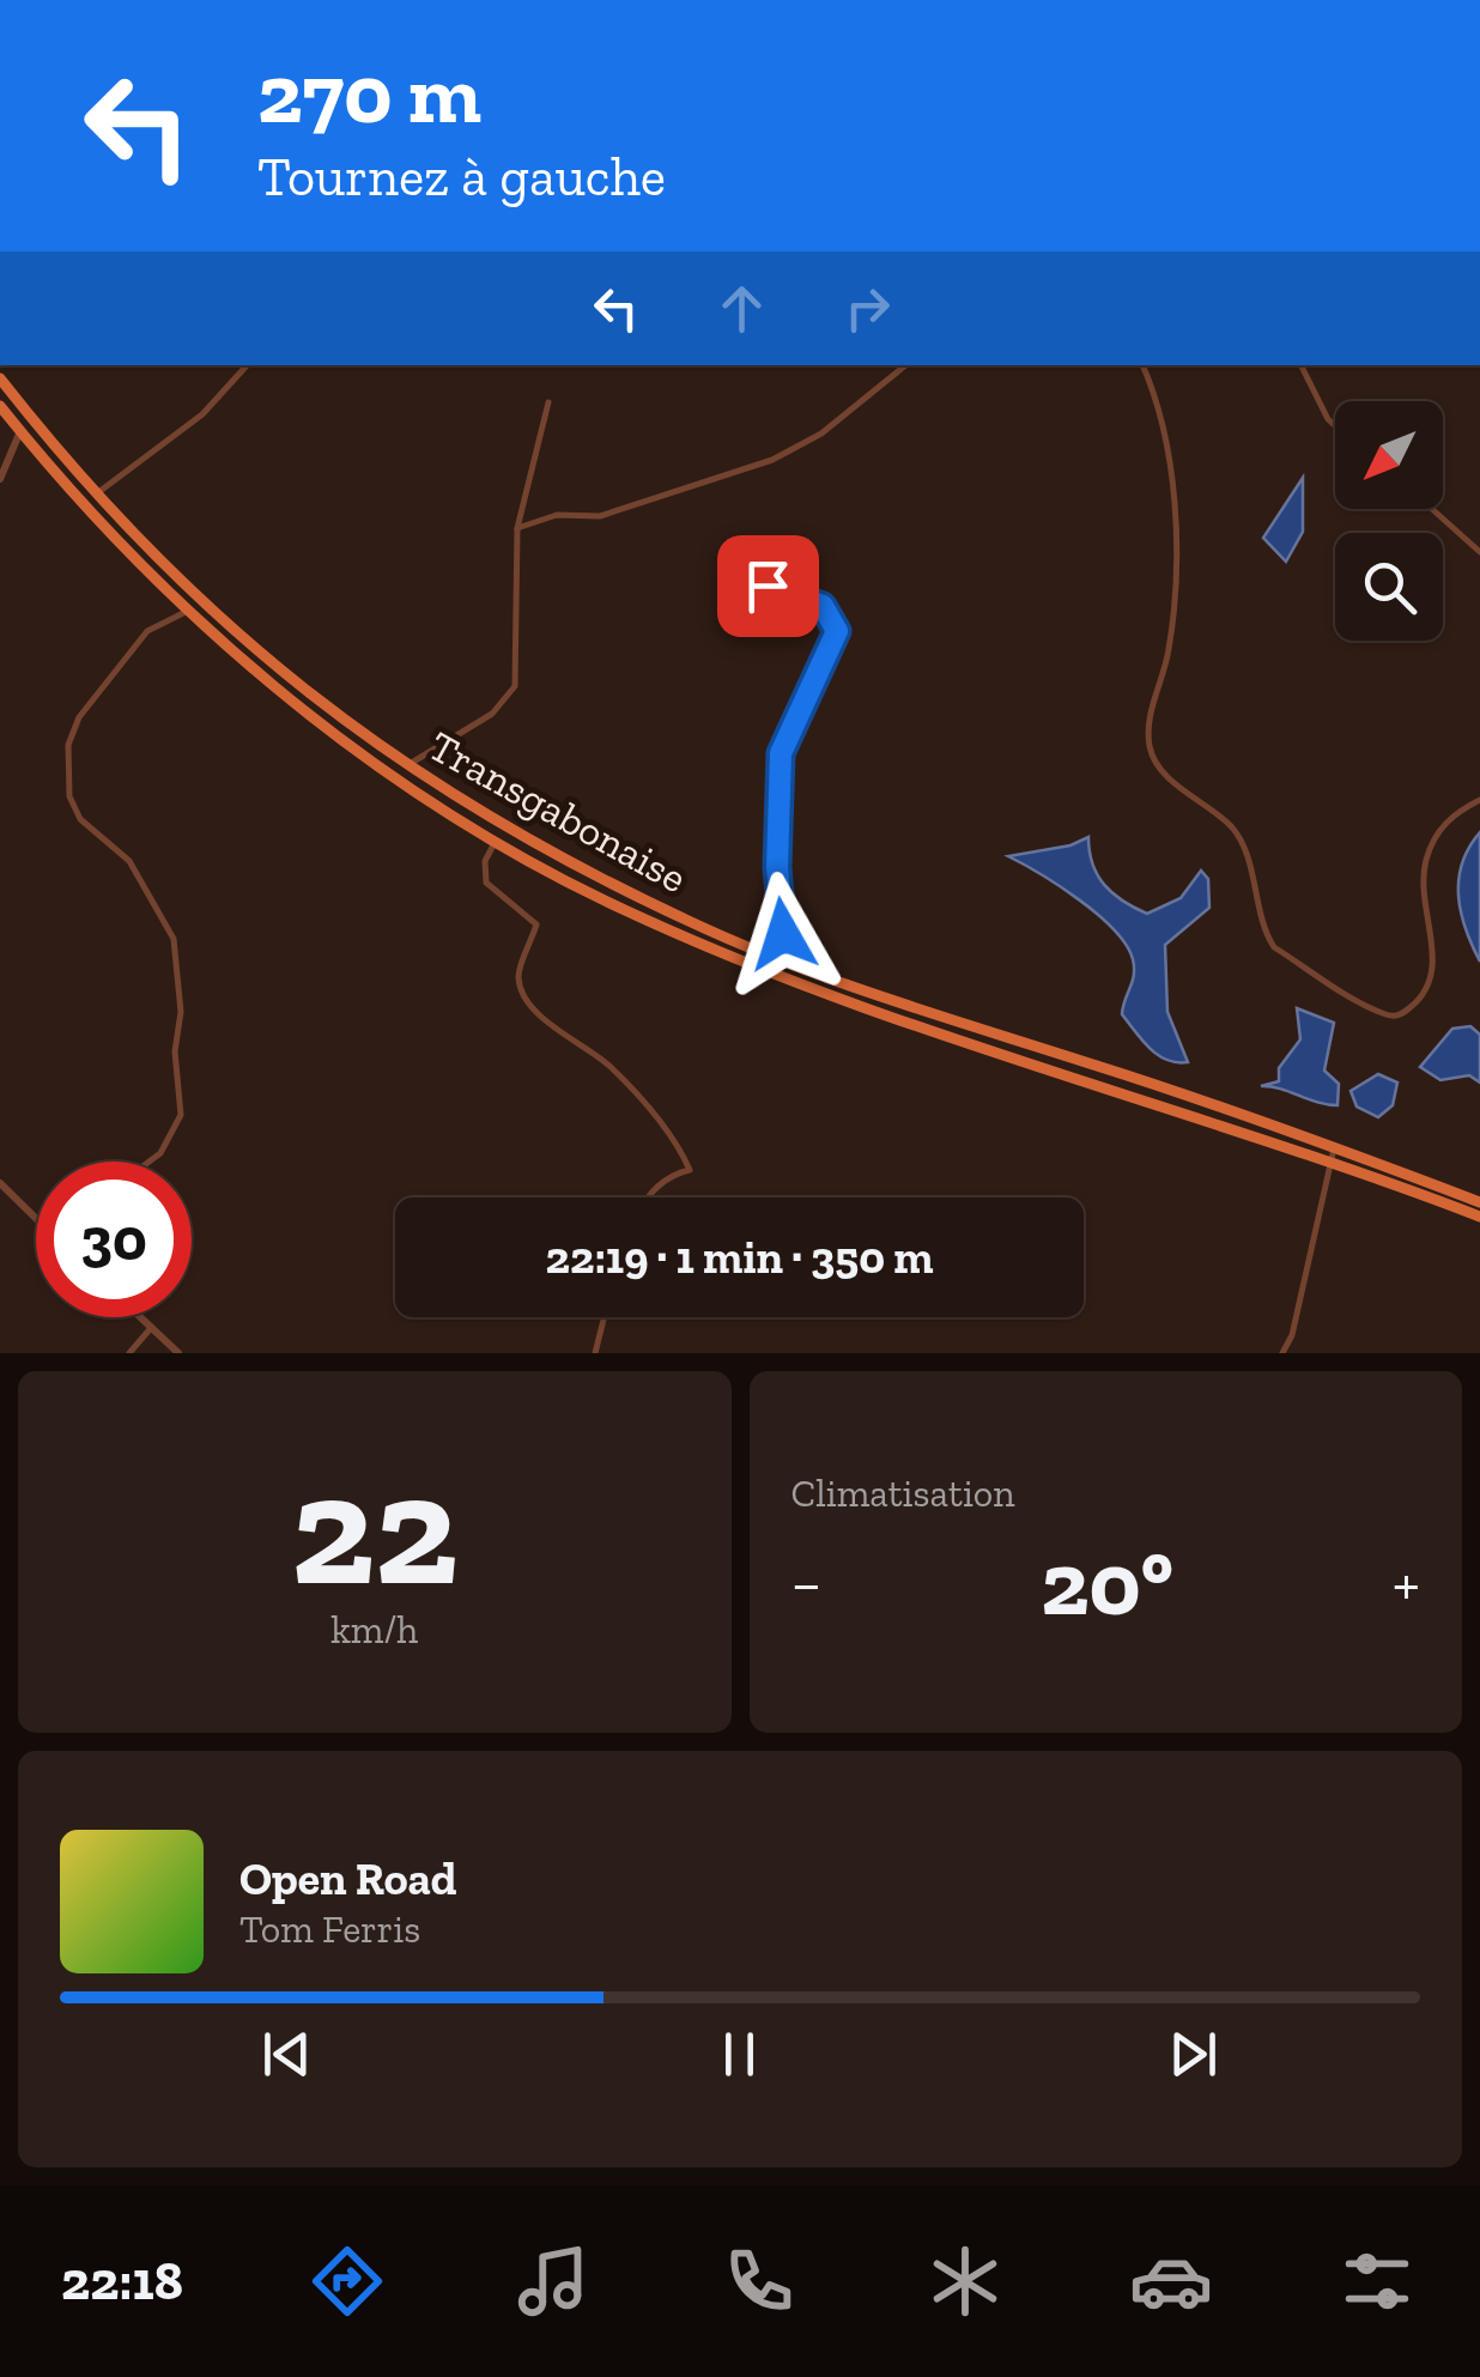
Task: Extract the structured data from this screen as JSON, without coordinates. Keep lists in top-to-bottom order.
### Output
{
  "streets": {
    "highway": ["Transgabonaise"]
  },
  "north": "bottom left",
  "page": {
    "turn": ["270 m", "Tournez à gauche"],
    "limit": "30",
    "trip": "22:19 · 1 min · 350 m",
    "tile": [
      ["22", "km/h"],
      "Climatisation"
    ],
    "heat": ["−", "20°", "+"],
    "song": ["Open Road", "Tom Ferris"],
    "tabs": "22:18"
  }
}
